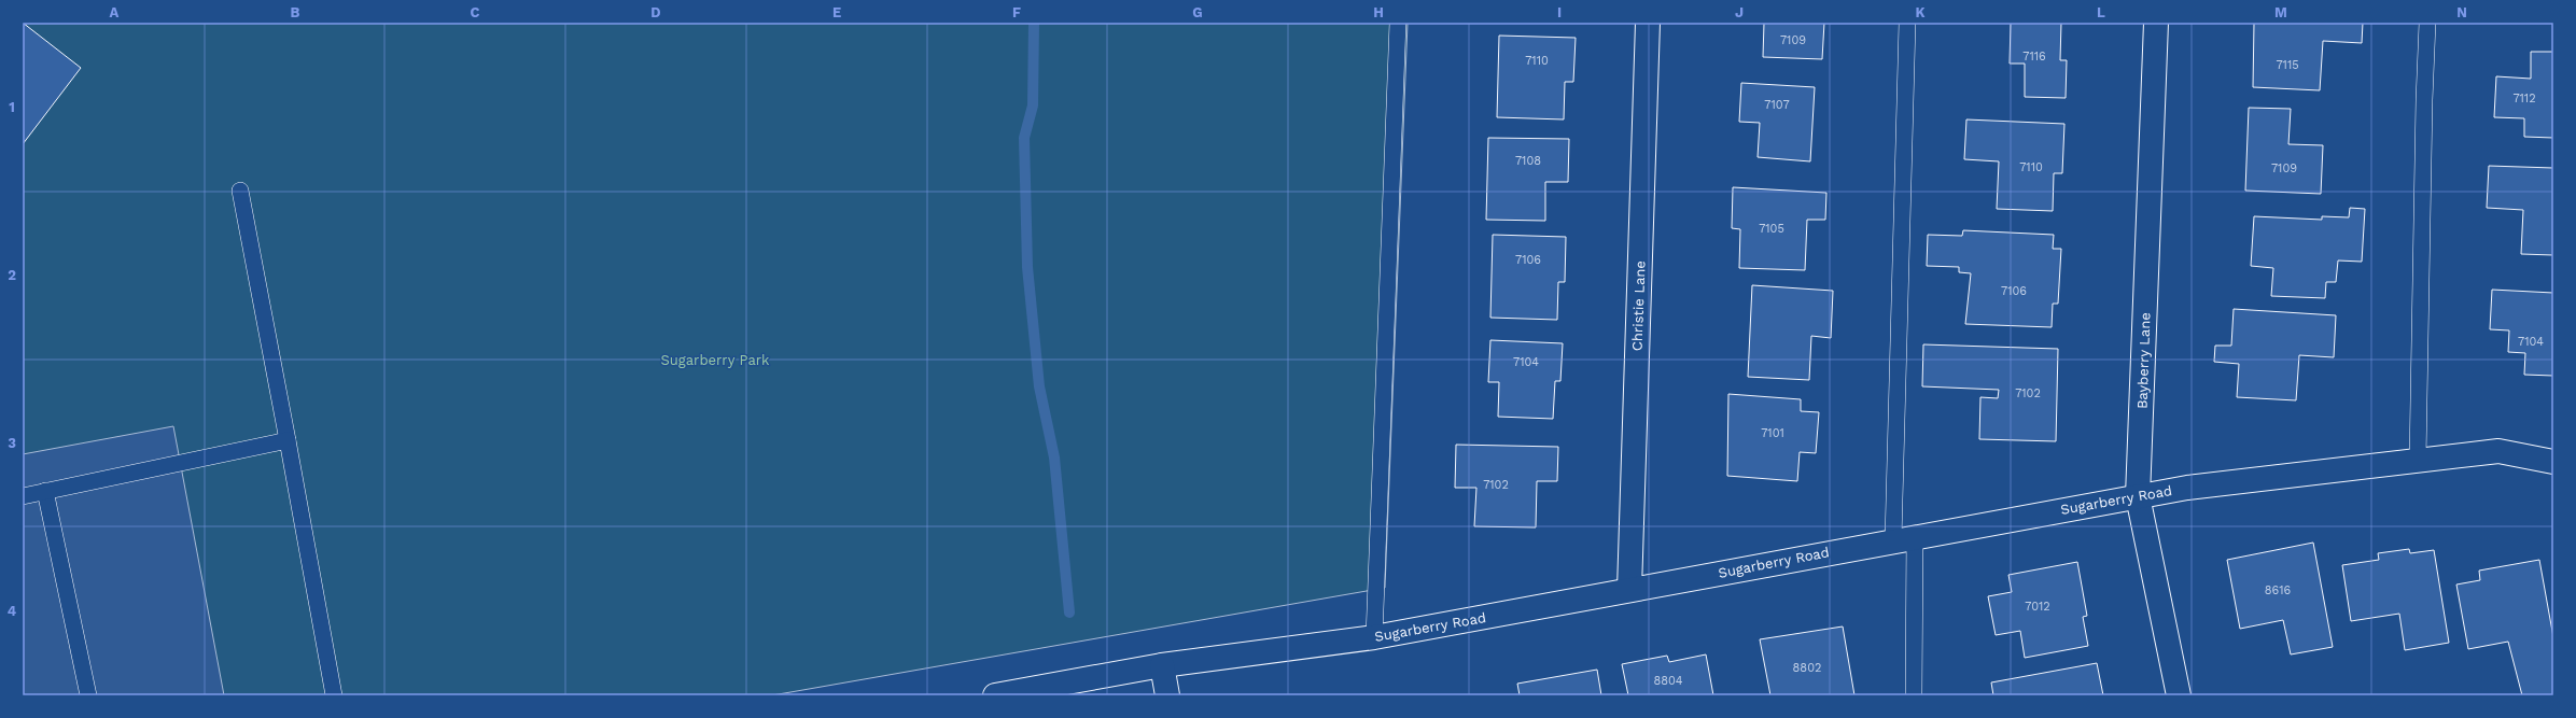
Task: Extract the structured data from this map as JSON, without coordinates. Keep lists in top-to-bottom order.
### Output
{
  "streets": {
    "street": ["Christie Lane", "Bayberry Lane", "Sugarberry Road"]
  },
  "crossings": [
    ["Christie Lane", "Sugarberry Road"],
    ["Bayberry Lane", "Sugarberry Road"]
  ],
  "parks": ["Sugarberry Park"],
  "house_numbers": [
    "7109",
    "7116",
    "7110",
    "7115",
    "7112",
    "7107",
    "7108",
    "7110",
    "7109",
    "7105",
    "7106",
    "7106",
    "7104",
    "7104",
    "7102",
    "7101",
    "7102",
    "8616",
    "7012",
    "8802",
    "8804"
  ],
  "grid": {
    "columns": [
      "A",
      "B",
      "C",
      "D",
      "E",
      "F",
      "G",
      "H",
      "I",
      "J",
      "K",
      "L",
      "M",
      "N"
    ],
    "rows": [
      "1",
      "2",
      "3",
      "4"
    ]
  }
}
